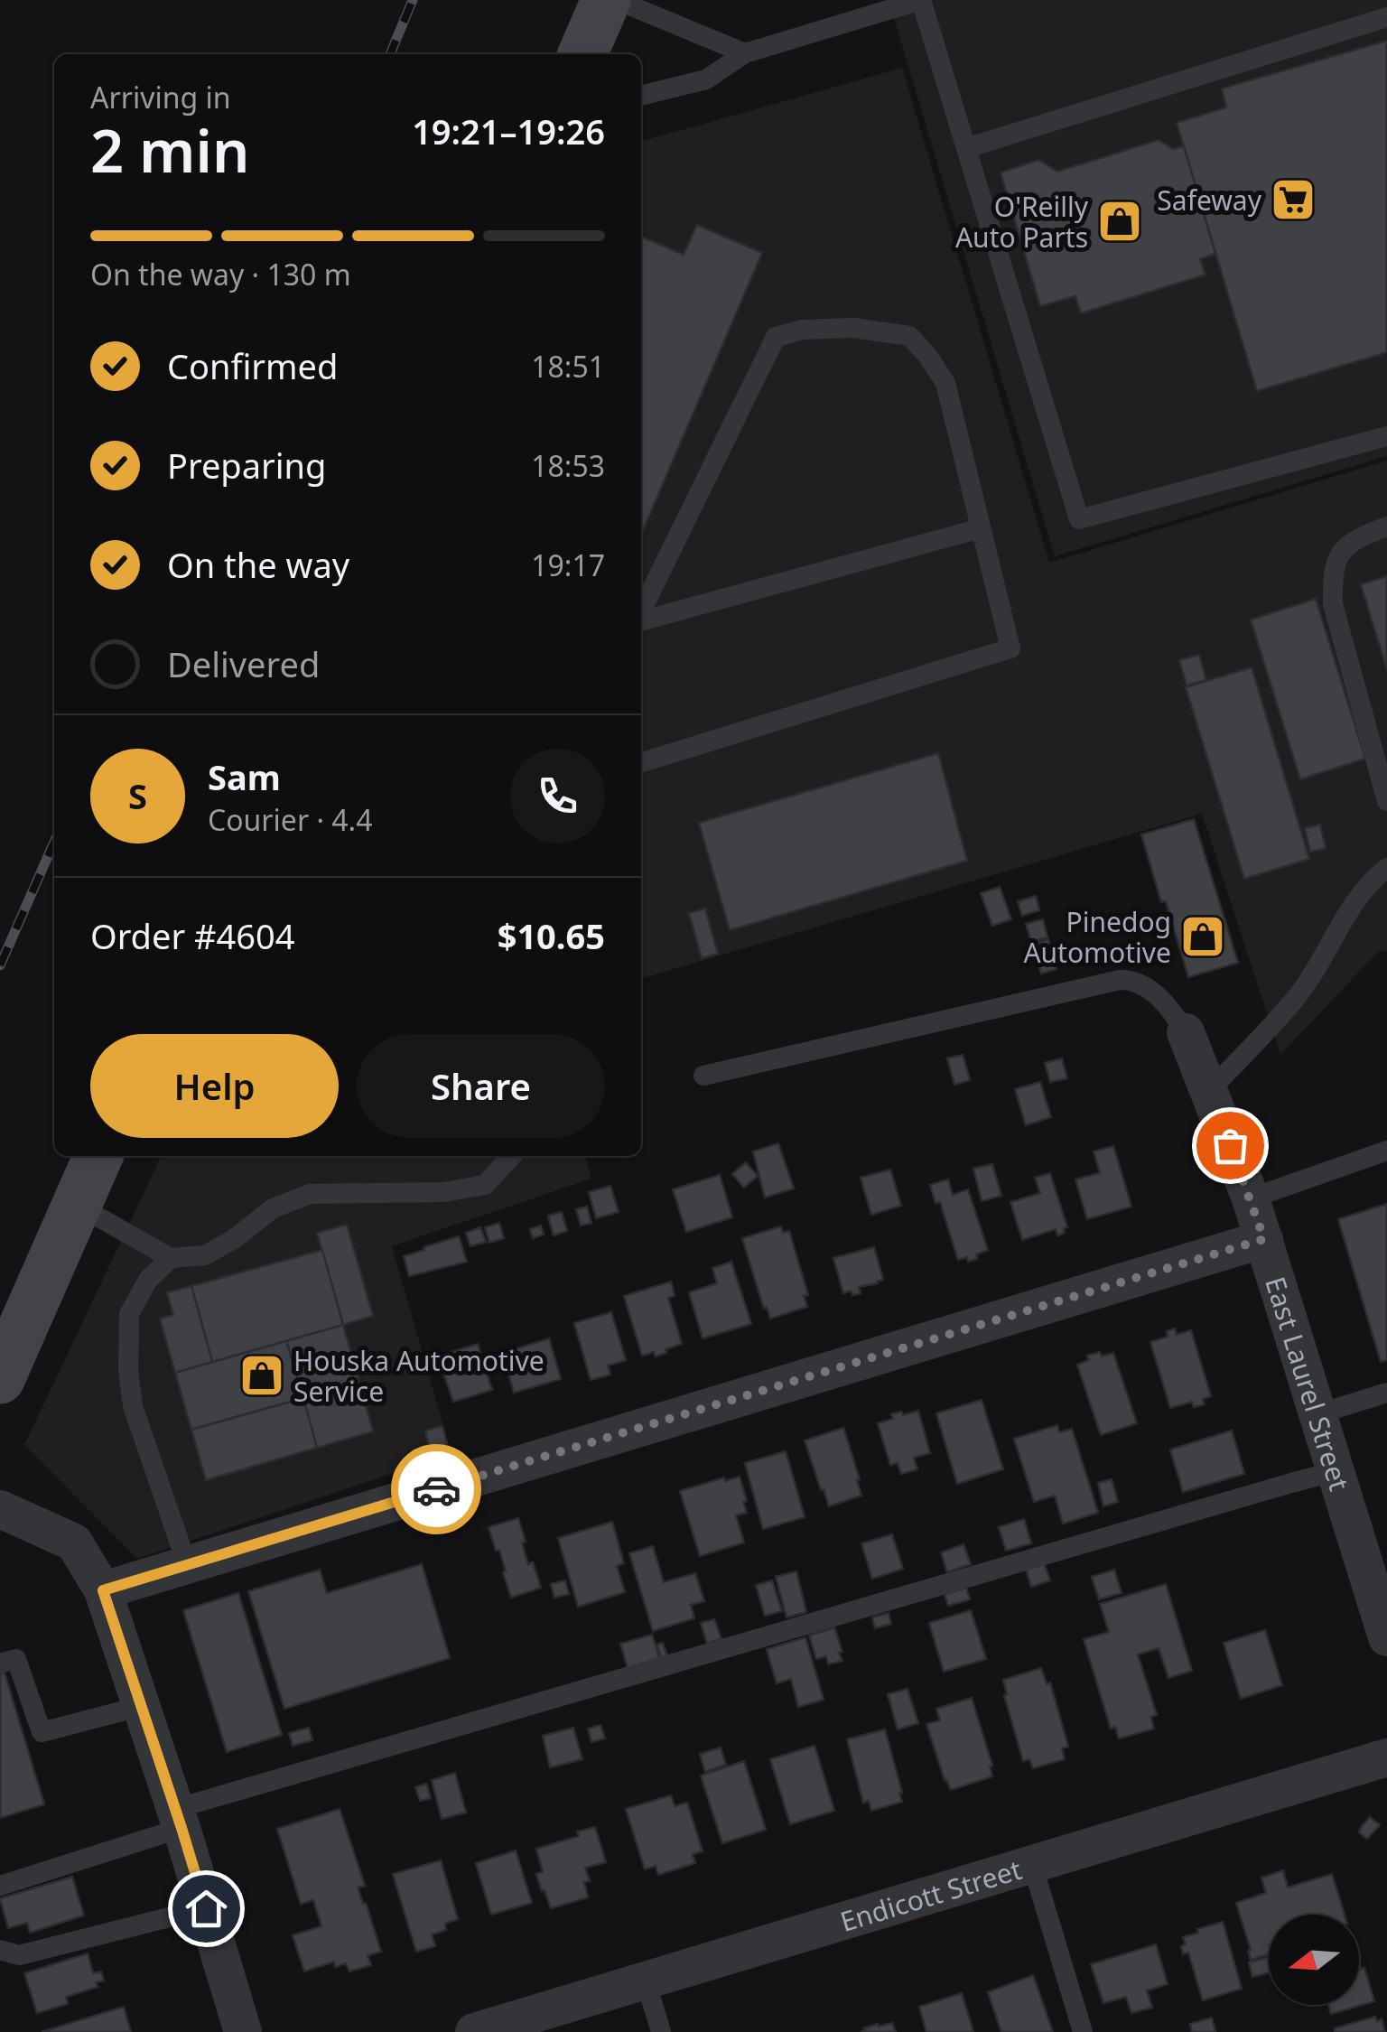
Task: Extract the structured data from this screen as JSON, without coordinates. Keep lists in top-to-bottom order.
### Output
{
  "streets": {
    "street": ["East Laurel Street", "Endicott Street"]
  },
  "places": {
    "supermarket": ["Safeway"],
    "shop": ["O'Reilly Auto Parts", "Pinedog Automotive", "Houska Automotive Service"]
  },
  "north": "left",
  "page": {
    "heading": ["2 min", "Arriving in", "19:21–19:26"],
    "panel": [
      "Sam",
      "Courier · 4.4",
      "Order #4604",
      "$10.65"
    ],
    "bar": "On the way · 130 m",
    "list": [
      ["Confirmed", "18:51"],
      ["Preparing", "18:53"],
      ["On the way", "19:17"],
      "Delivered"
    ],
    "round": "S",
    "buttons": ["Help", "Share"]
  }
}
